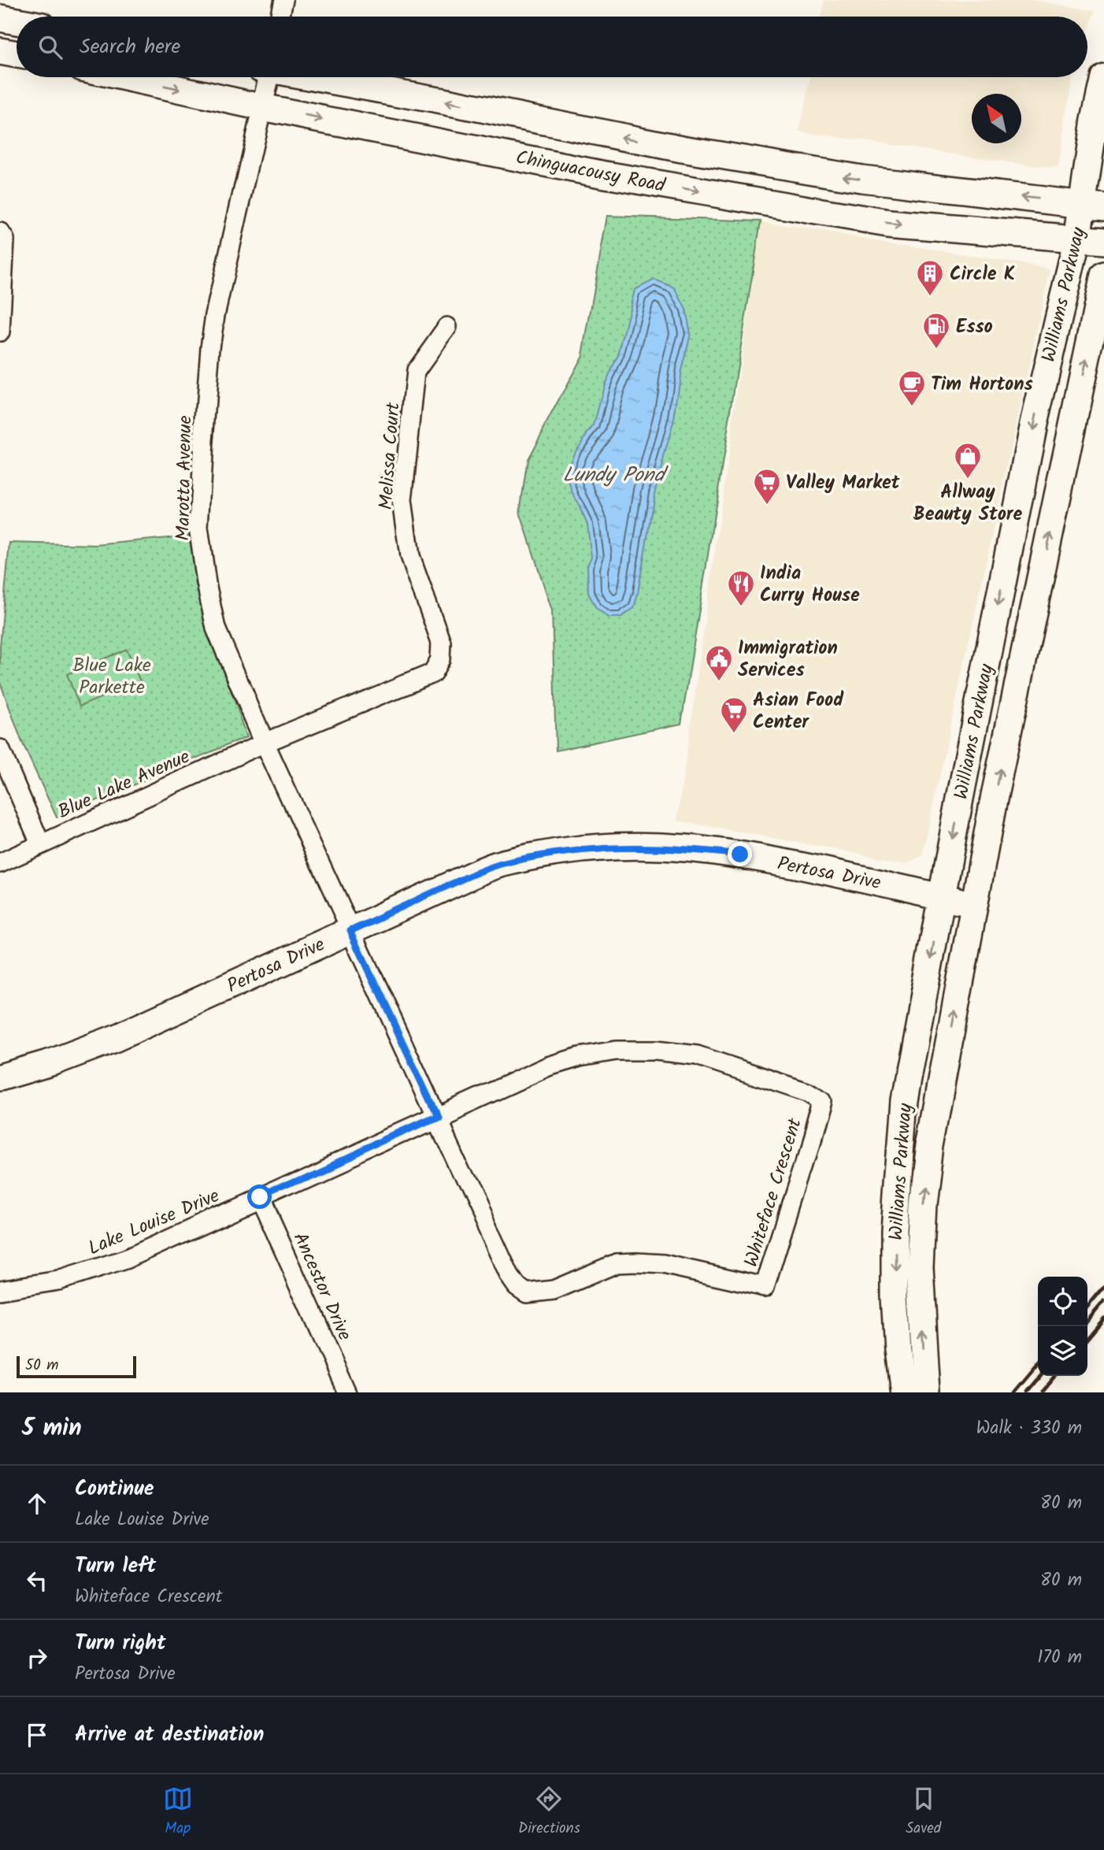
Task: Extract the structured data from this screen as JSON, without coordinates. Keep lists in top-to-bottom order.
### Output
{
  "streets": {
    "main road": ["Chinguacousy Road", "Williams Parkway", "Pertosa Drive"],
    "street": [
      "Melissa Court",
      "Marotta Avenue",
      "Blue Lake Avenue",
      "Whiteface Crescent",
      "Lake Louise Drive",
      "Ancestor Drive"
    ]
  },
  "crossings": [
    ["Chinguacousy Road", "Williams Parkway"],
    ["Chinguacousy Road", "Marotta Avenue"],
    ["Williams Parkway", "Pertosa Drive"],
    ["Melissa Court", "Marotta Avenue"],
    ["Melissa Court", "Blue Lake Avenue"],
    ["Marotta Avenue", "Blue Lake Avenue"],
    ["Marotta Avenue", "Pertosa Drive"],
    ["Marotta Avenue", "Whiteface Crescent"],
    ["Pertosa Drive", "Whiteface Crescent"],
    ["Whiteface Crescent", "Lake Louise Drive"],
    ["Lake Louise Drive", "Ancestor Drive"]
  ],
  "water": ["Lundy Pond"],
  "parks": ["Blue Lake Parkette"],
  "places": {
    "building": ["Circle K"],
    "fuel station": ["Esso"],
    "cafe": ["Tim Hortons"],
    "shop": ["Allway Beauty Store"],
    "supermarket": ["Valley Market", "Asian Food Center"],
    "restaurant": ["India Curry House"],
    "public building": ["Immigration Services"]
  },
  "scale_bar": "50 m",
  "north": "top left",
  "page": {
    "search": "Search here",
    "scale": "50 m",
    "heading": ["5 min", "Walk · 330 m"],
    "list": [
      ["Continue", "Lake Louise Drive", "80 m"],
      ["Turn left", "Whiteface Crescent", "80 m"],
      ["Turn right", "Pertosa Drive", "170 m"],
      "Arrive at destination"
    ],
    "nav": ["Map", "Directions", "Saved"]
  }
}
